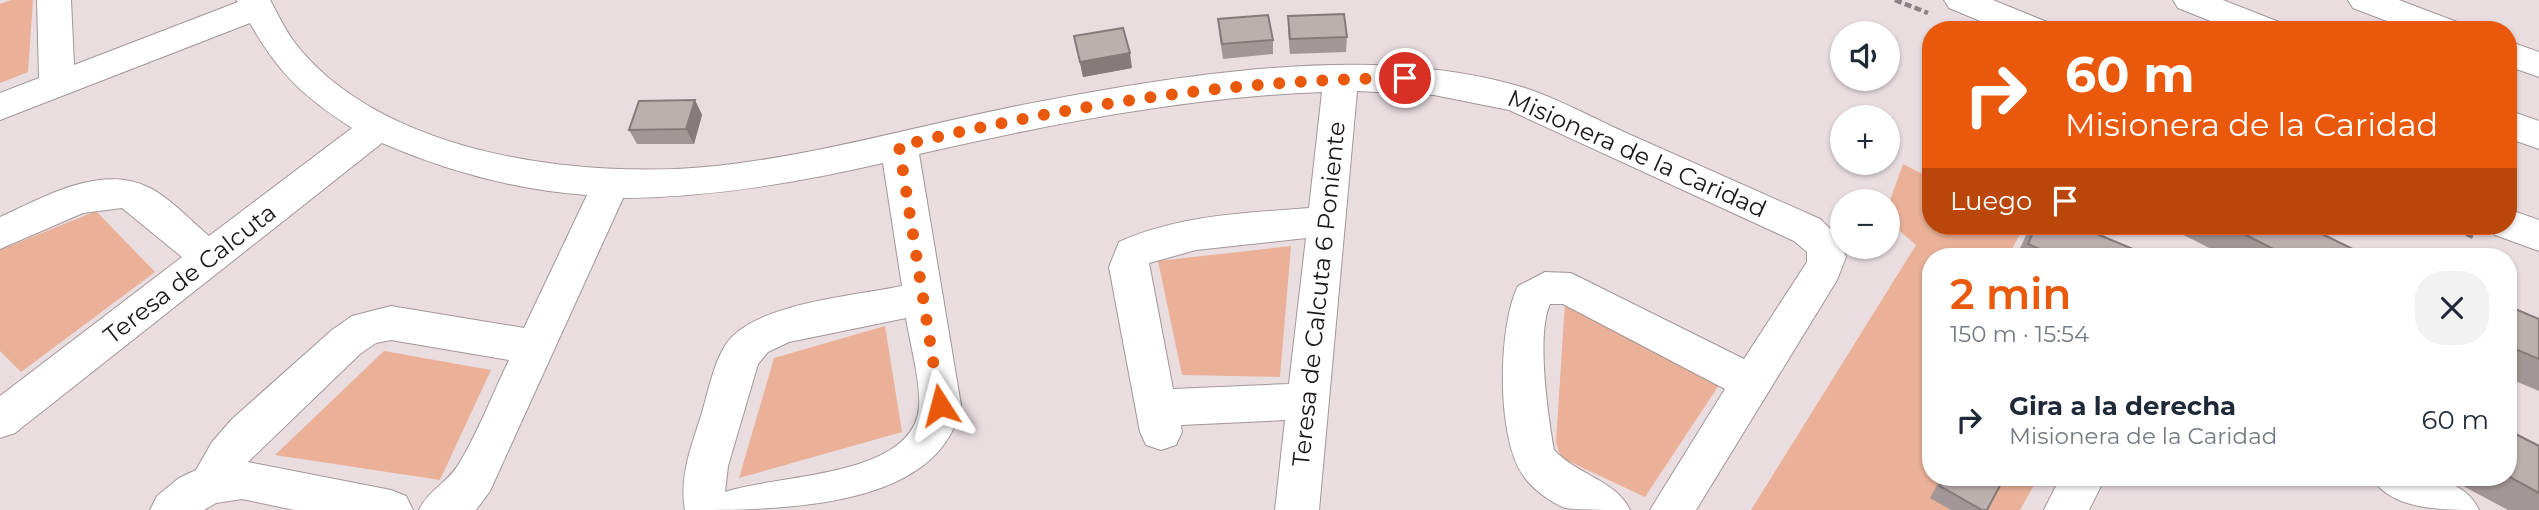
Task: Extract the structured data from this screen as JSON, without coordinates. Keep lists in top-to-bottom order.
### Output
{
  "streets": {
    "main road": ["Misionera de la Caridad", "Teresa de Calcuta", "Teresa de Calcuta 6 Poniente"]
  },
  "crossings": [
    ["Misionera de la Caridad", "Teresa de Calcuta"],
    ["Misionera de la Caridad", "Teresa de Calcuta 6 Poniente"]
  ],
  "page": {
    "map_buttons": ["+", "−"],
    "turn": ["60 m", "Misionera de la Caridad"],
    "then": "Luego",
    "heading": ["2 min", "150 m · 15:54"],
    "list": [
      {
        "name": "Gira a la derecha",
        "note": "Misionera de la Caridad",
        "value": "60 m"
      }
    ]
  }
}
